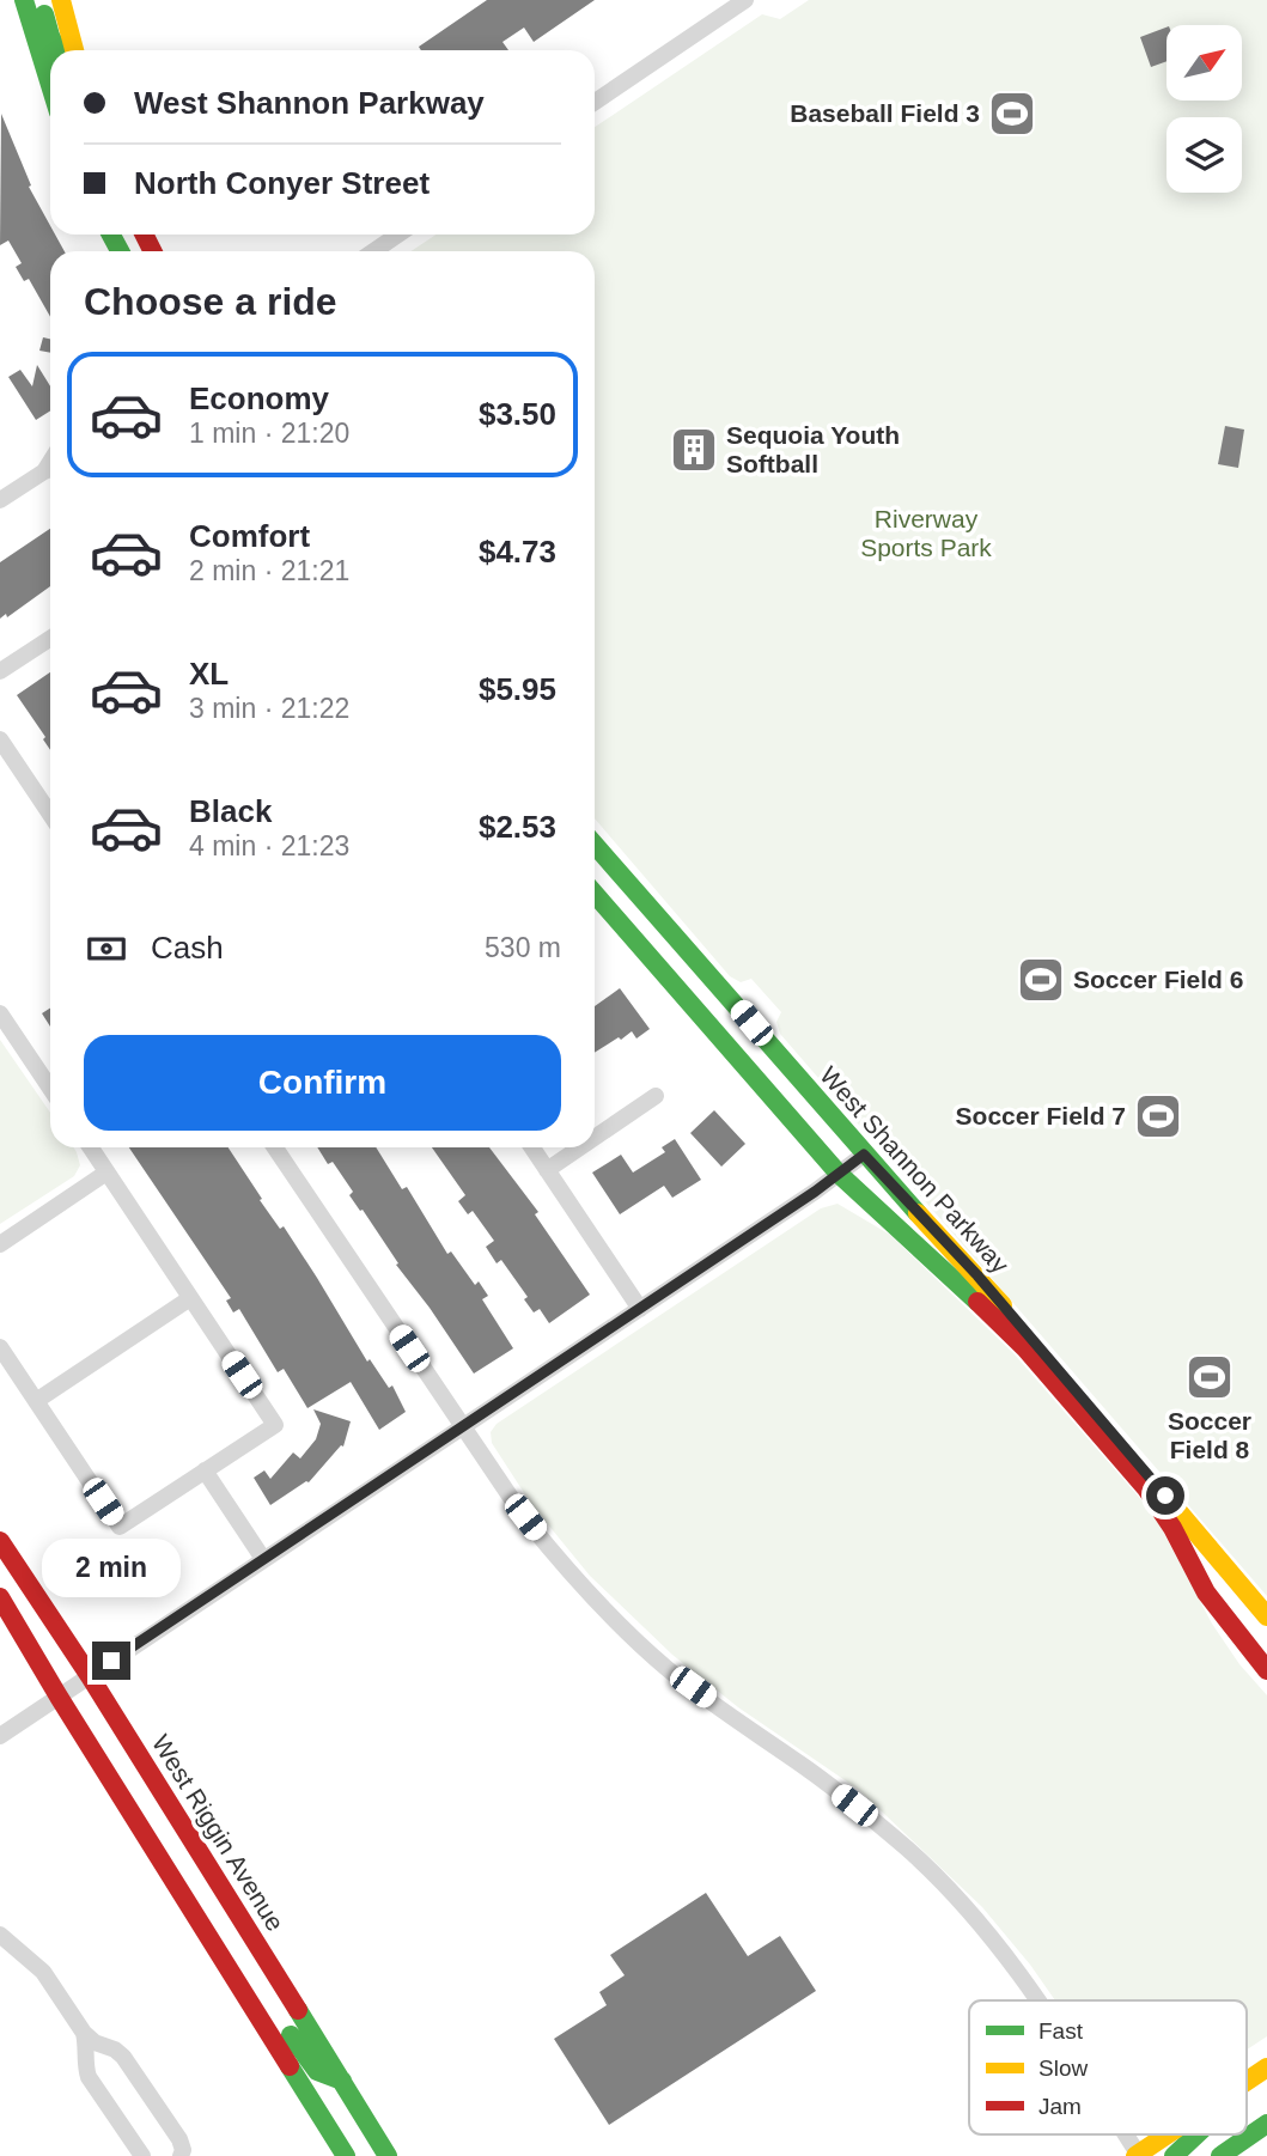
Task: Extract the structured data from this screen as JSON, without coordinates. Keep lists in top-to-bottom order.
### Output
{
  "streets": {
    "street": ["West Shannon Parkway", "West Riggin Avenue"]
  },
  "parks": ["Riverway Sports Park"],
  "places": {
    "sports": [
      "Baseball Field 3",
      "Soccer Field 6",
      "Soccer Field 7",
      "Soccer Field 8"
    ],
    "building": ["Sequoia Youth Softball"]
  },
  "legend": ["Fast", "Slow", "Jam"],
  "north": "top right",
  "page": {
    "banner": ["West Shannon Parkway", "North Conyer Street"],
    "heading": "Choose a ride",
    "list": [
      {
        "name": "Economy",
        "note": "1 min · 21:20",
        "value": "$3.50"
      },
      {
        "name": "Comfort",
        "note": "2 min · 21:21",
        "value": "$4.73"
      },
      {
        "name": "XL",
        "note": "3 min · 21:22",
        "value": "$5.95"
      },
      {
        "name": "Black",
        "note": "4 min · 21:23",
        "value": "$2.53"
      }
    ],
    "pay": ["Cash", "530 m"],
    "buttons": "Confirm",
    "bubble": "2 min"
  }
}
